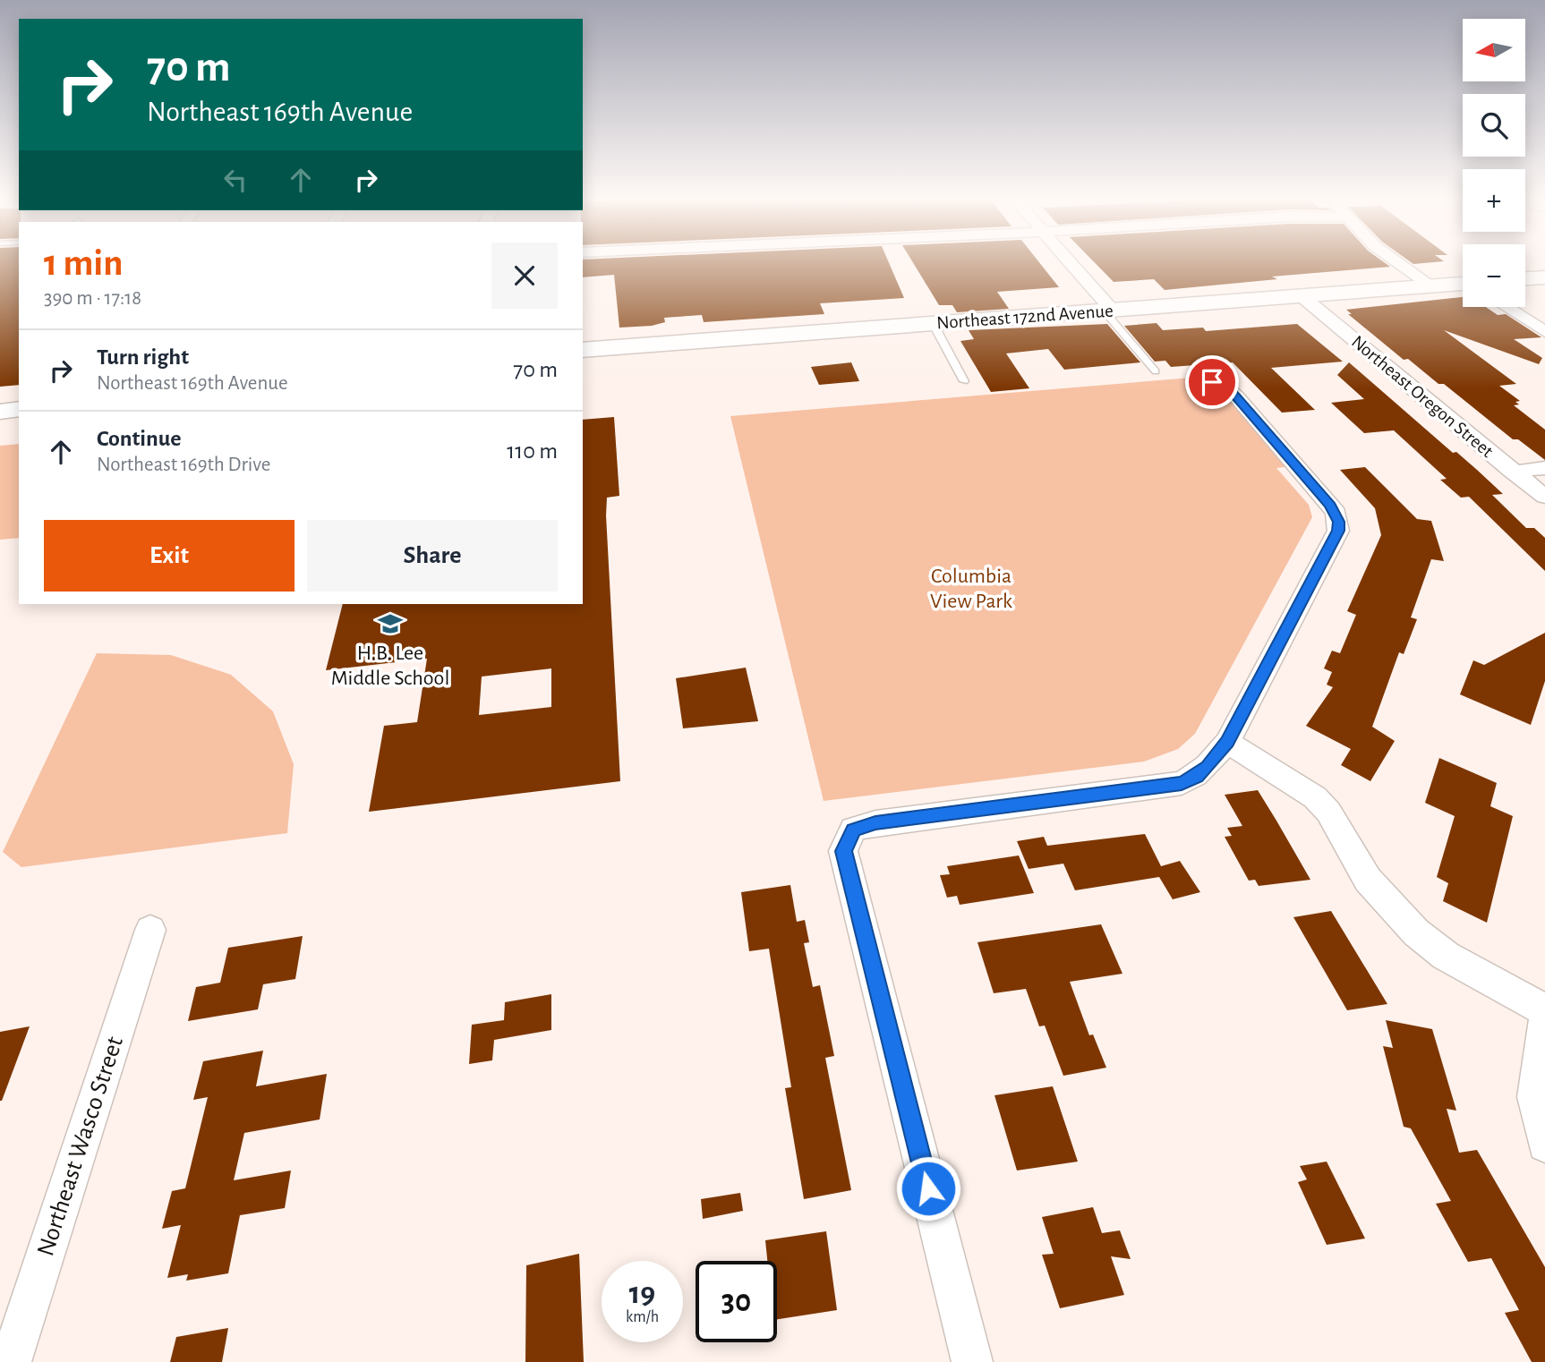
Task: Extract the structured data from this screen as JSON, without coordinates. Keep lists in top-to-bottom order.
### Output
{
  "streets": {
    "street": ["Northeast 172nd Avenue", "Northeast Oregon Street", "Northeast Wasco Street"]
  },
  "crossings": [
    ["Northeast 172nd Avenue", "Northeast Oregon Street"]
  ],
  "parks": ["Columbia View Park"],
  "places": {
    "school or university": ["H.B. Lee Middle School"]
  },
  "north": "left",
  "page": {
    "map_buttons": ["+", "−"],
    "turn": ["70 m", "Northeast 169th Avenue"],
    "heading": ["1 min", "390 m · 17:18"],
    "list": [
      {
        "name": "Turn right",
        "note": "Northeast 169th Avenue",
        "value": "70 m"
      },
      {
        "name": "Continue",
        "note": "Northeast 169th Drive",
        "value": "110 m"
      }
    ],
    "buttons": ["Exit", "Share"],
    "speed": "19 km/h",
    "limit": "30"
  }
}
